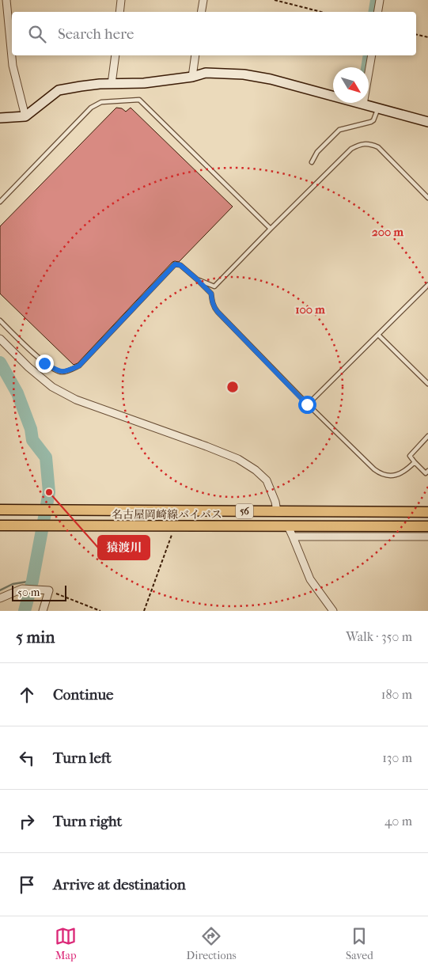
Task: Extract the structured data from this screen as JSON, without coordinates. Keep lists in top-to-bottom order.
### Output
{
  "streets": {
    "main road": ["56", "名古屋岡崎線バイパス"]
  },
  "places": ["猿渡川"],
  "scale_bar": "50 m",
  "north": "bottom right",
  "page": {
    "search": "Search here",
    "scale": "50 m",
    "heading": ["5 min", "Walk · 350 m"],
    "list": [
      ["Continue", "180 m"],
      ["Turn left", "130 m"],
      ["Turn right", "40 m"],
      "Arrive at destination"
    ],
    "nav": ["Map", "Directions", "Saved"]
  },
  "rings": ["200 m", "100 m"]
}
